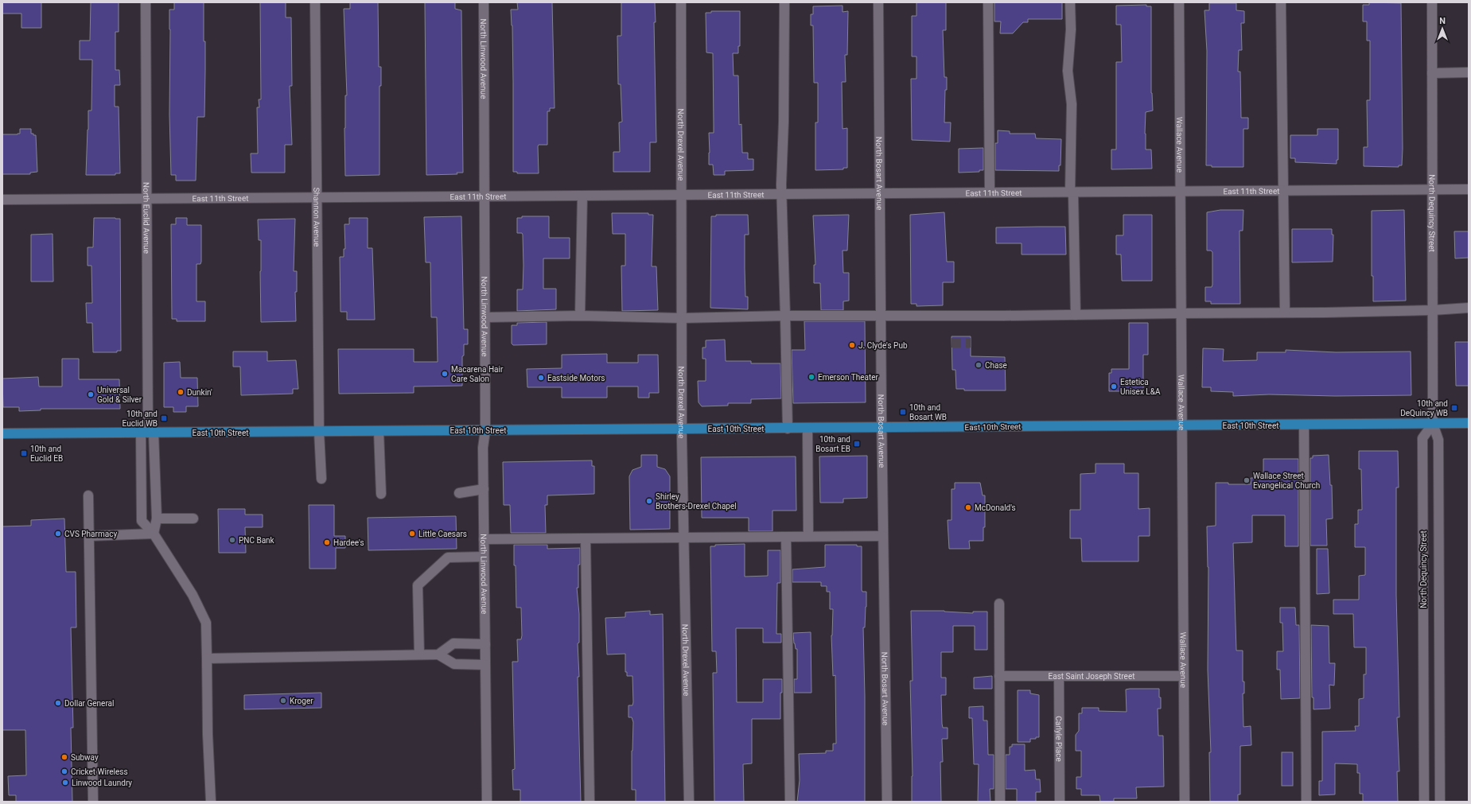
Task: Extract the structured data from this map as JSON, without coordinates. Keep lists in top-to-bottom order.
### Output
{
  "streets": {
    "main road": ["East 10th Street"],
    "street": [
      "North Linwood Avenue",
      "North Drexel Avenue",
      "Wallace Avenue",
      "North Bosart Avenue",
      "East 11th Street",
      "North Dequincy Street",
      "Shannon Avenue",
      "North Euclid Avenue",
      "East Saint Joseph Street",
      "Carlyle Place"
    ]
  },
  "crossings": [
    ["North Linwood Avenue", "East 11th Street"],
    ["North Linwood Avenue", "East 10th Street"],
    ["North Drexel Avenue", "East 11th Street"],
    ["North Drexel Avenue", "East 10th Street"],
    ["Wallace Avenue", "East 11th Street"],
    ["Wallace Avenue", "East 10th Street"],
    ["Wallace Avenue", "East Saint Joseph Street"],
    ["North Bosart Avenue", "East 11th Street"],
    ["North Bosart Avenue", "East 10th Street"],
    ["East 11th Street", "North Dequincy Street"],
    ["East 11th Street", "Shannon Avenue"],
    ["East 11th Street", "North Euclid Avenue"],
    ["North Dequincy Street", "East 10th Street"],
    ["Shannon Avenue", "East 10th Street"],
    ["North Euclid Avenue", "East 10th Street"],
    ["East Saint Joseph Street", "Carlyle Place"]
  ],
  "places": {
    "other": [
      "J. Clyde's Pub",
      "Chase",
      "Macarena Hair Care Salon",
      "Emerson Theater",
      "Eastside Motors",
      "Estetica Unisex L&A",
      "Dunkin'",
      "Universal Gold & Silver",
      "Wallace Street Evangelical Church",
      "Shirley Brothers-Drexel Chapel",
      "McDonald's",
      "CVS Pharmacy",
      "Little Caesars",
      "PNC Bank",
      "Hardee's",
      "Kroger",
      "Dollar General",
      "Subway",
      "Cricket Wireless",
      "Linwood Laundry"
    ],
    "transit": [
      "10th and DeQuincy WB",
      "10th and Bosart WB",
      "10th and Euclid WB",
      "10th and Bosart EB",
      "10th and Euclid EB"
    ]
  },
  "north": "top"
}
